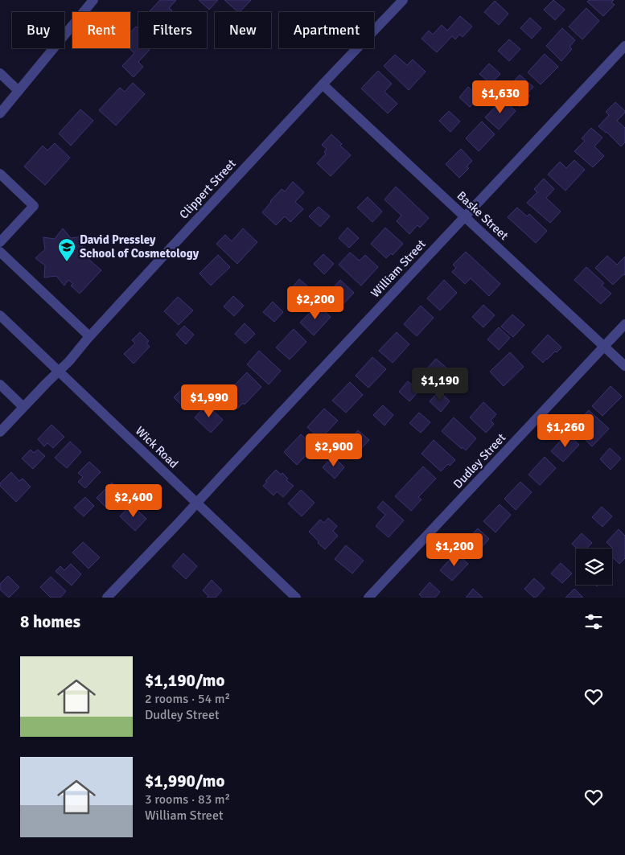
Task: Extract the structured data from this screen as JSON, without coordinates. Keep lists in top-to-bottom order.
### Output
{
  "streets": {
    "street": [
      "Clippert Street",
      "Baske Street",
      "William Street",
      "Wick Road",
      "Dudley Street"
    ]
  },
  "crossings": [
    ["Clippert Street", "Baske Street"],
    ["Clippert Street", "Wick Road"],
    ["Baske Street", "William Street"],
    ["Baske Street", "Dudley Street"],
    ["William Street", "Wick Road"]
  ],
  "places": {
    "school or university": ["David Pressley School of Cosmetology"]
  },
  "page": {
    "chip": [
      "Buy",
      "Rent",
      "Filters",
      "New",
      "Apartment"
    ],
    "price": [
      "$1,630",
      "$2,200",
      "$1,190",
      "$1,990",
      "$1,260",
      "$2,900",
      "$2,400",
      "$1,200"
    ],
    "heading": "8 homes",
    "list": [
      {
        "name": "$1,190/mo",
        "note": "2 rooms · 54 m² · Dudley Street"
      },
      {
        "name": "$1,990/mo",
        "note": "3 rooms · 83 m² · William Street"
      }
    ]
  }
}
